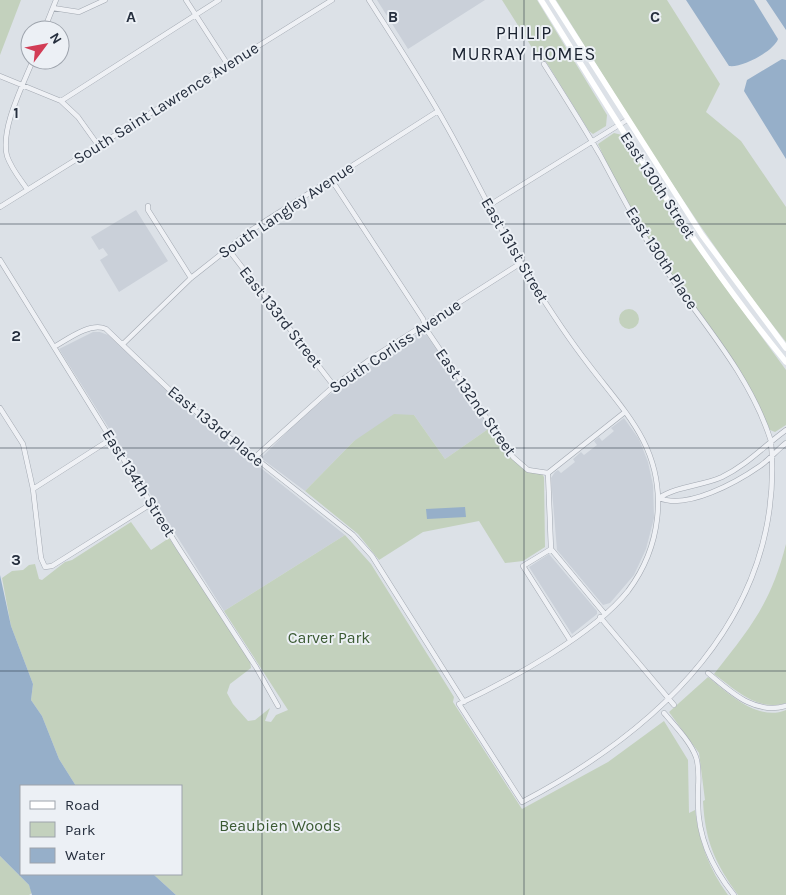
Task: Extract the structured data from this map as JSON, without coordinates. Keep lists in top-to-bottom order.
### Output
{
  "streets": {
    "main road": ["East 130th Street"],
    "street": [
      "South Saint Lawrence Avenue",
      "South Langley Avenue",
      "East 131st Street",
      "East 130th Place",
      "East 133rd Street",
      "South Corliss Avenue",
      "East 132nd Street",
      "East 133rd Place",
      "East 134th Street"
    ]
  },
  "crossings": [
    ["South Langley Avenue", "East 131st Street"],
    ["South Langley Avenue", "East 133rd Street"],
    ["South Langley Avenue", "East 132nd Street"],
    ["South Langley Avenue", "East 133rd Place"],
    ["East 131st Street", "South Corliss Avenue"],
    ["East 131st Street", "East 133rd Place"],
    ["East 133rd Street", "South Corliss Avenue"],
    ["South Corliss Avenue", "East 132nd Street"],
    ["South Corliss Avenue", "East 133rd Place"],
    ["East 133rd Place", "East 134th Street"]
  ],
  "districts": ["PHILIP MURRAY HOMES"],
  "parks": ["Carver Park", "Beaubien Woods"],
  "legend": ["Road", "Park", "Water"],
  "north": "top right",
  "grid": {
    "columns": ["A", "B", "C"],
    "rows": ["1", "2", "3"]
  }
}
